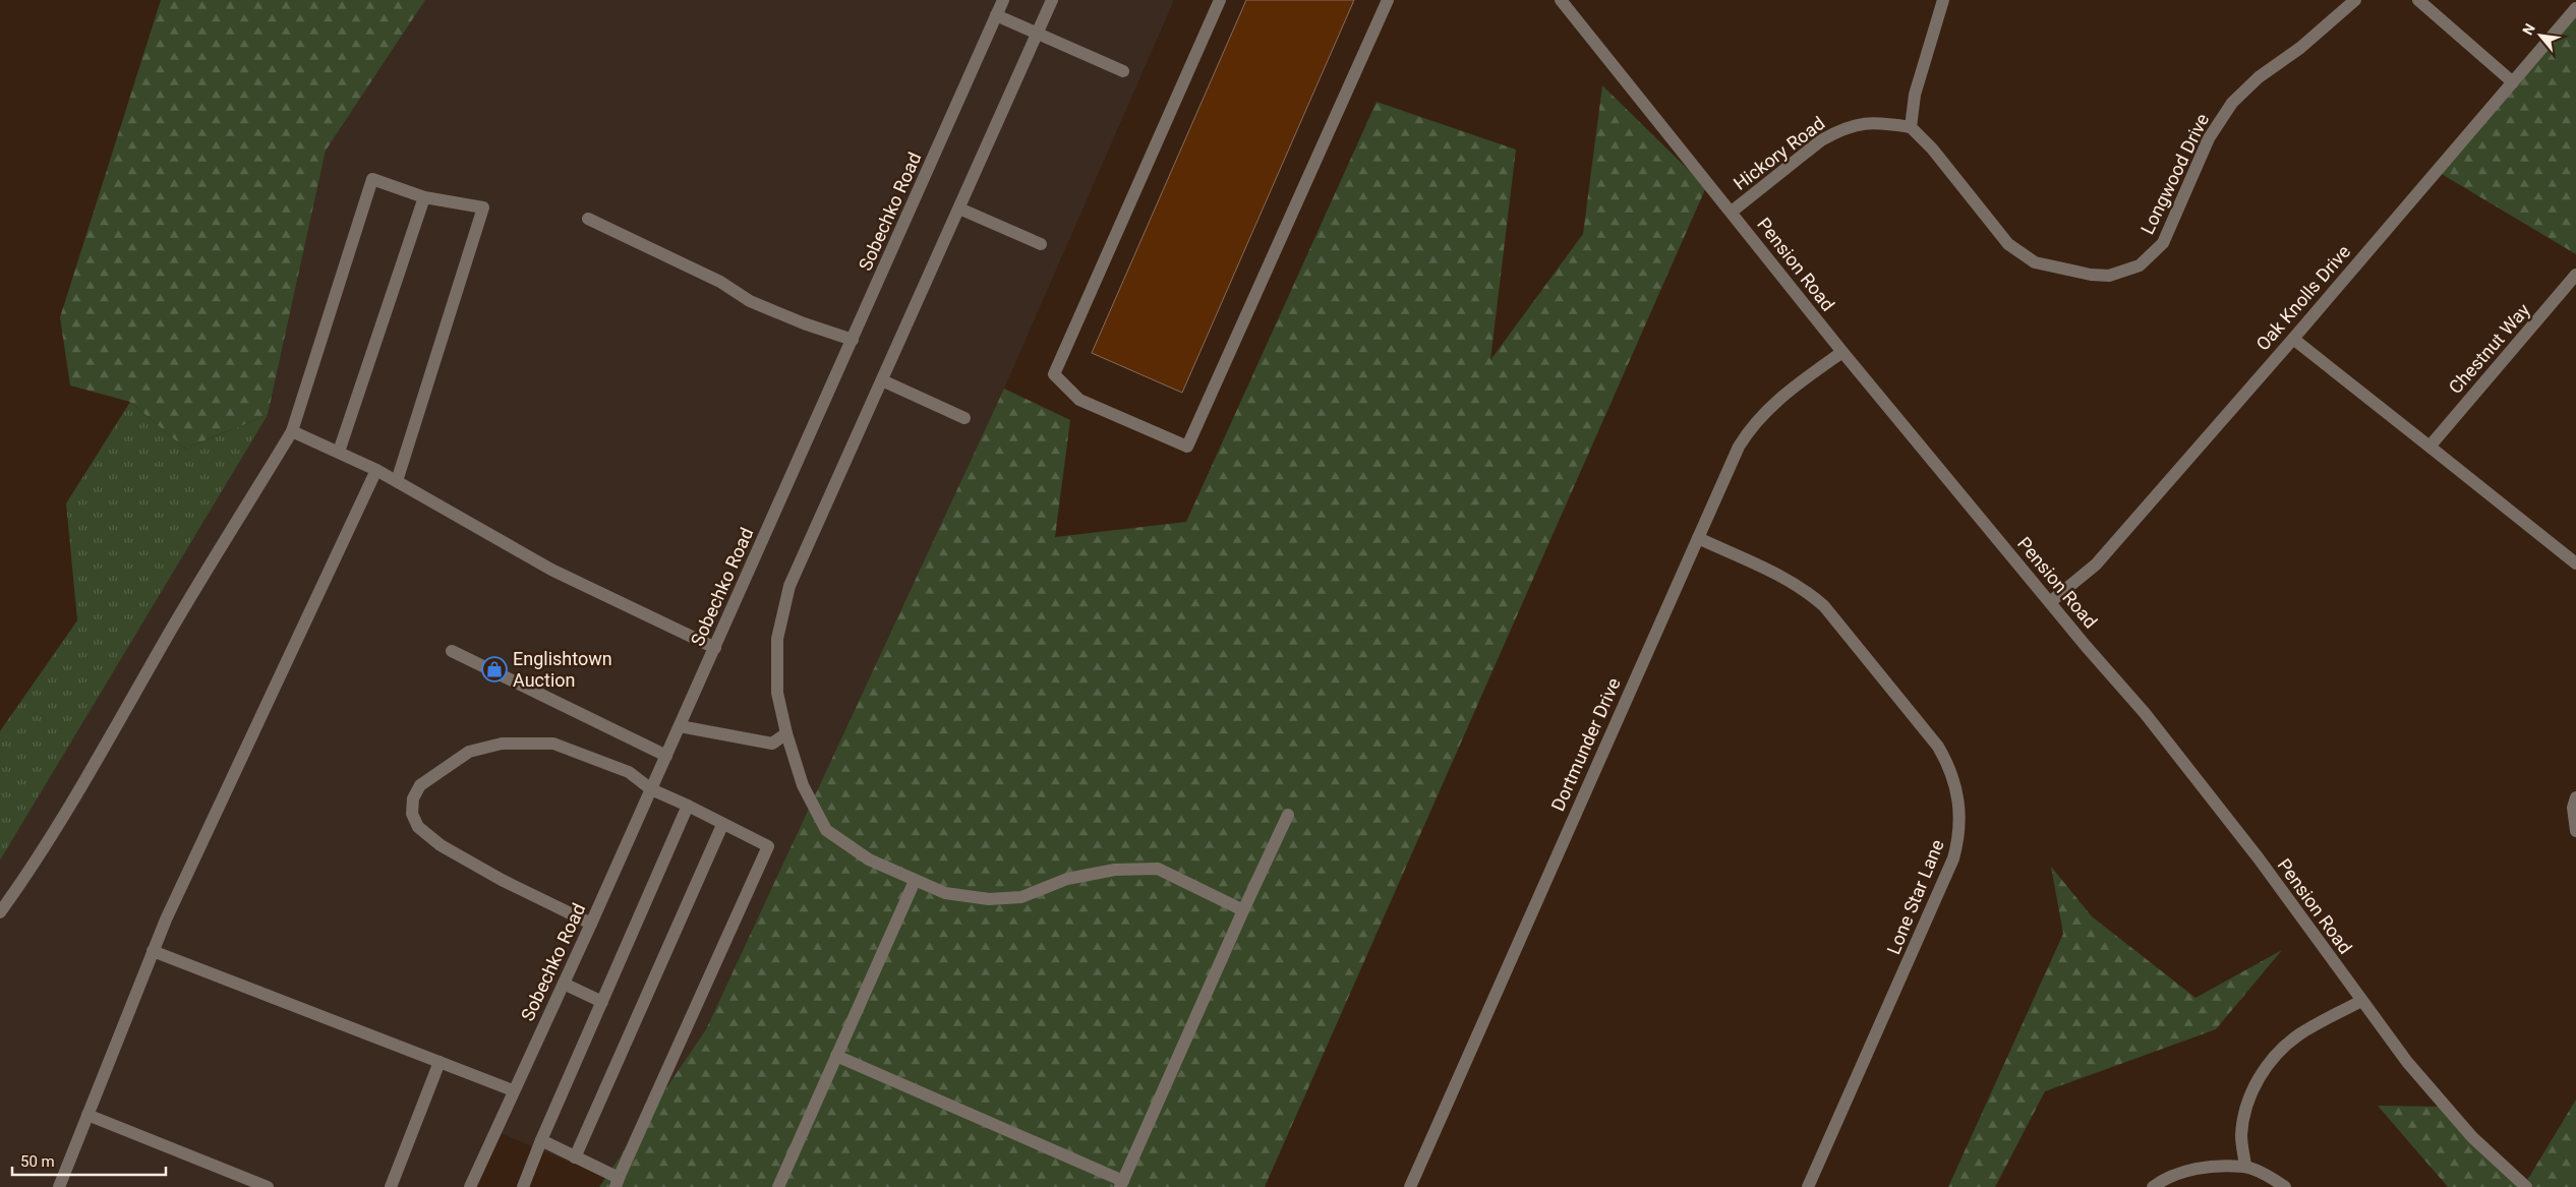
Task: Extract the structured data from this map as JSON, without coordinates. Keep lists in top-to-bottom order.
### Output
{
  "streets": {
    "street": [
      "Hickory Road",
      "Longwood Drive",
      "Sobechko Road",
      "Pension Road",
      "Oak Knolls Drive",
      "Chestnut Way",
      "Dortmunder Drive",
      "Lone Star Lane"
    ]
  },
  "crossings": [
    ["Hickory Road", "Longwood Drive"],
    ["Hickory Road", "Pension Road"],
    ["Pension Road", "Oak Knolls Drive"],
    ["Pension Road", "Dortmunder Drive"],
    ["Dortmunder Drive", "Lone Star Lane"]
  ],
  "places": {
    "shop": ["Englishtown Auction"]
  },
  "scale_bar": "50 m",
  "north": "top left"
}
